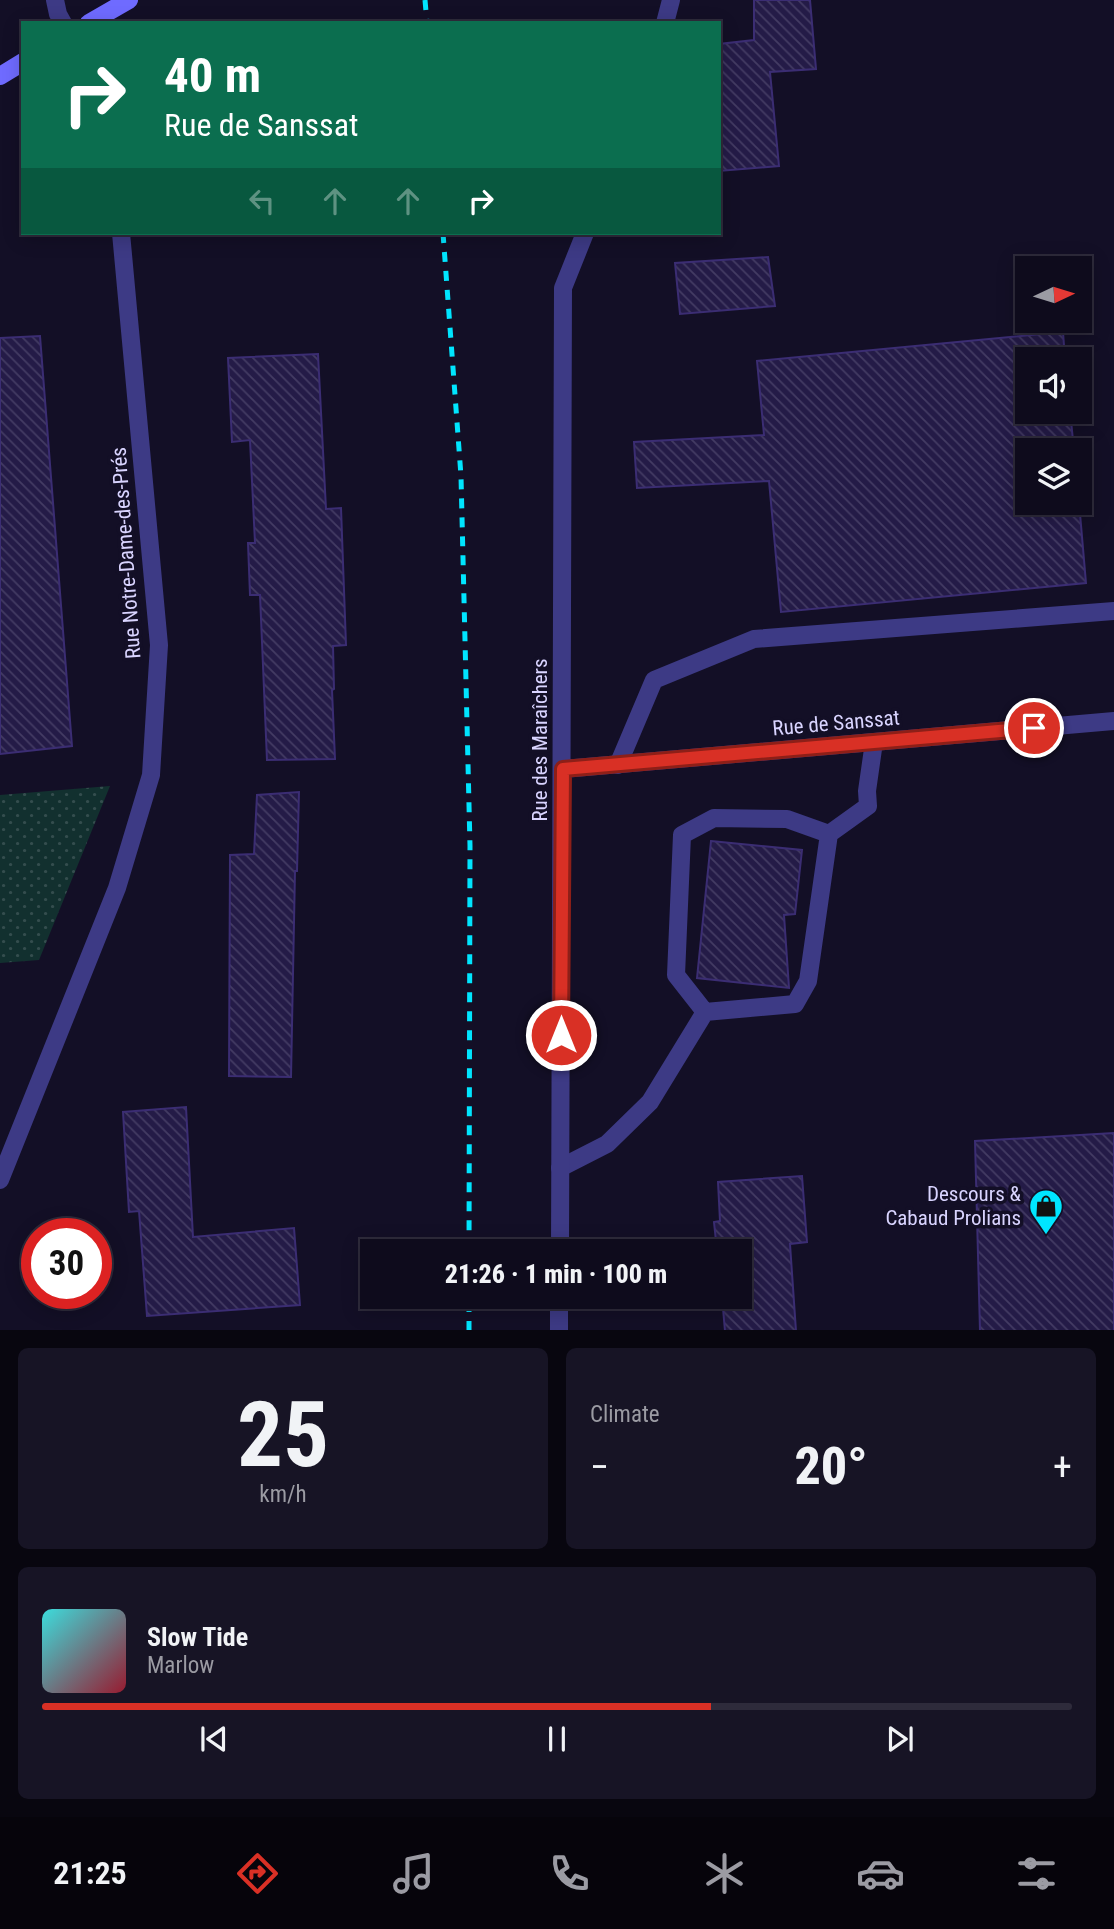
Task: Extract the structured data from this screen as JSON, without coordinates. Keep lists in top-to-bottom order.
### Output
{
  "streets": {
    "street": ["Rue Notre-Dame-des-Prés", "Rue de Sanssat", "Rue des Maraîchers"]
  },
  "crossings": [
    ["Rue de Sanssat", "Rue des Maraîchers"]
  ],
  "places": {
    "shop": ["Descours & Cabaud Prolians"]
  },
  "north": "right",
  "page": {
    "turn": ["40 m", "Rue de Sanssat"],
    "limit": "30",
    "trip": "21:26 · 1 min · 100 m",
    "tile": [
      ["25", "km/h"],
      "Climate"
    ],
    "heat": ["−", "20°", "+"],
    "song": ["Slow Tide", "Marlow"],
    "tabs": "21:25"
  }
}
